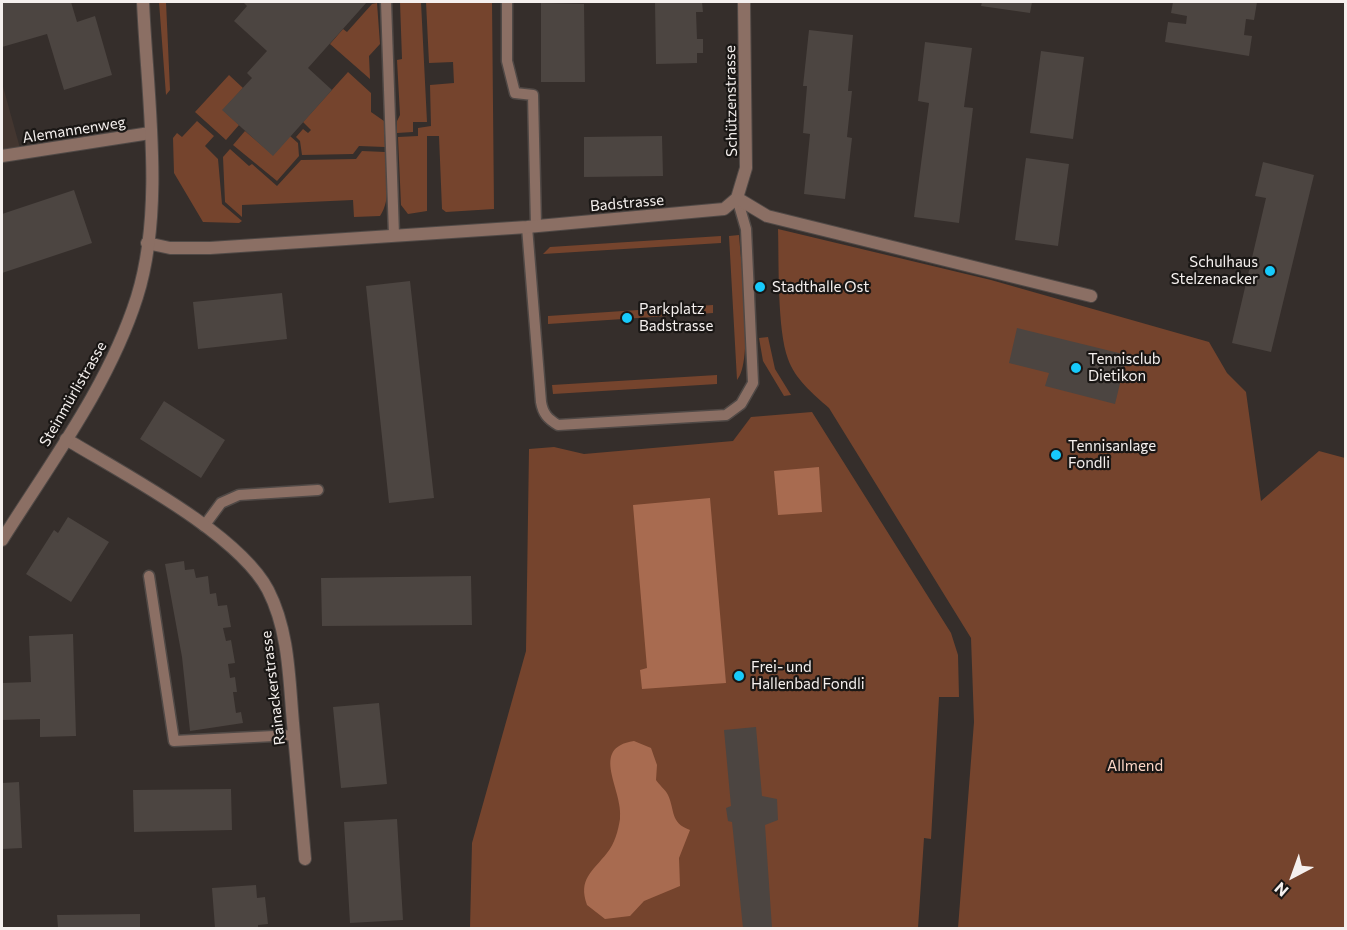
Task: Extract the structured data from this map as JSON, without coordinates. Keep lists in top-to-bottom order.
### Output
{
  "streets": {
    "street": [
      "Schützenstrasse",
      "Alemannenweg",
      "Badstrasse",
      "Steinmürlistrasse",
      "Rainackerstrasse"
    ]
  },
  "crossings": [
    ["Schützenstrasse", "Badstrasse"],
    ["Alemannenweg", "Steinmürlistrasse"],
    ["Badstrasse", "Steinmürlistrasse"],
    ["Steinmürlistrasse", "Rainackerstrasse"]
  ],
  "parks": ["Allmend"],
  "places": [
    "Schulhaus Stelzenacker",
    "Stadthalle Ost",
    "Parkplatz Badstrasse",
    "Tennisclub Dietikon",
    "Tennisanlage Fondli",
    "Frei- und Hallenbad Fondli"
  ],
  "north": "bottom left"
}
